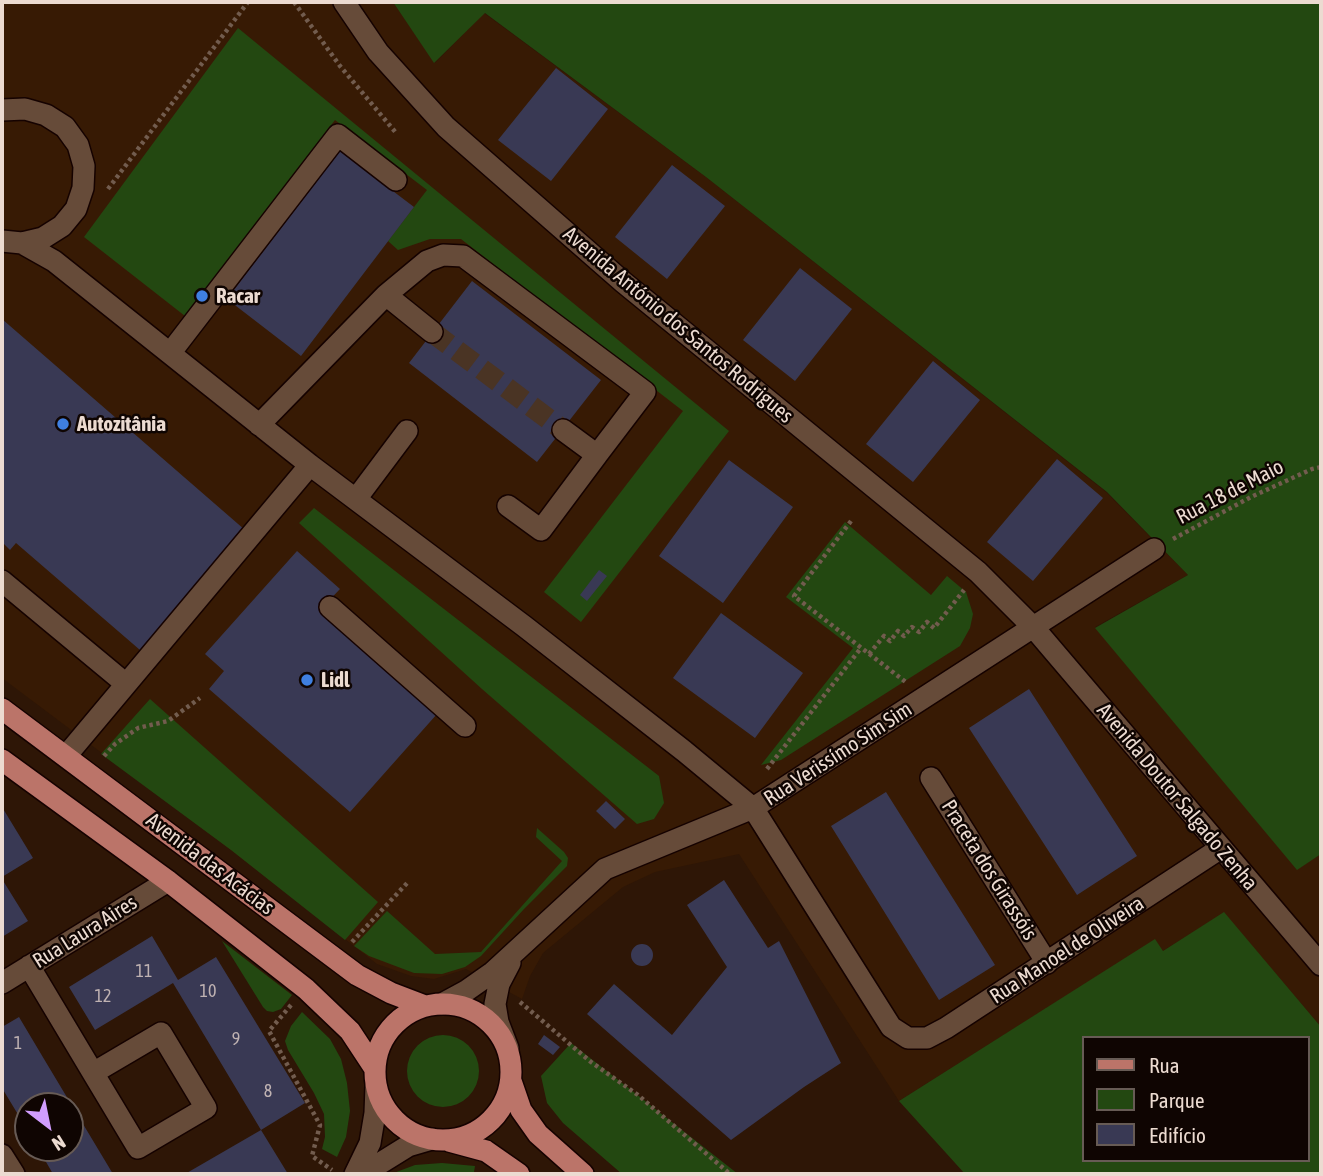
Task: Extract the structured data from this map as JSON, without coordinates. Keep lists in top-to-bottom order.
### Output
{
  "streets": {
    "main road": ["Avenida das Acácias"],
    "street": [
      "Avenida António dos Santos Rodrigues",
      "Rua Verissímo Sim Sim",
      "Avenida Doutor Salgado Zenha",
      "Praceta dos Girassóis",
      "Rua Laura Aires",
      "Rua Manoel de Oliveira"
    ],
    "path": ["Rua 18 de Maio"]
  },
  "crossings": [
    ["Avenida António dos Santos Rodrigues", "Rua Verissímo Sim Sim"],
    ["Avenida António dos Santos Rodrigues", "Avenida Doutor Salgado Zenha"],
    ["Rua 18 de Maio", "Rua Verissímo Sim Sim"],
    ["Rua Verissímo Sim Sim", "Avenida Doutor Salgado Zenha"],
    ["Rua Verissímo Sim Sim", "Avenida das Acácias"],
    ["Rua Verissímo Sim Sim", "Rua Manoel de Oliveira"],
    ["Avenida Doutor Salgado Zenha", "Rua Manoel de Oliveira"],
    ["Avenida das Acácias", "Rua Laura Aires"],
    ["Praceta dos Girassóis", "Rua Manoel de Oliveira"]
  ],
  "places": ["Racar", "Autozitânia", "Lidl"],
  "house_numbers": [
    "11",
    "10",
    "12",
    "9",
    "1",
    "8"
  ],
  "legend": ["Rua", "Parque", "Edifício"],
  "north": "bottom right"
}
